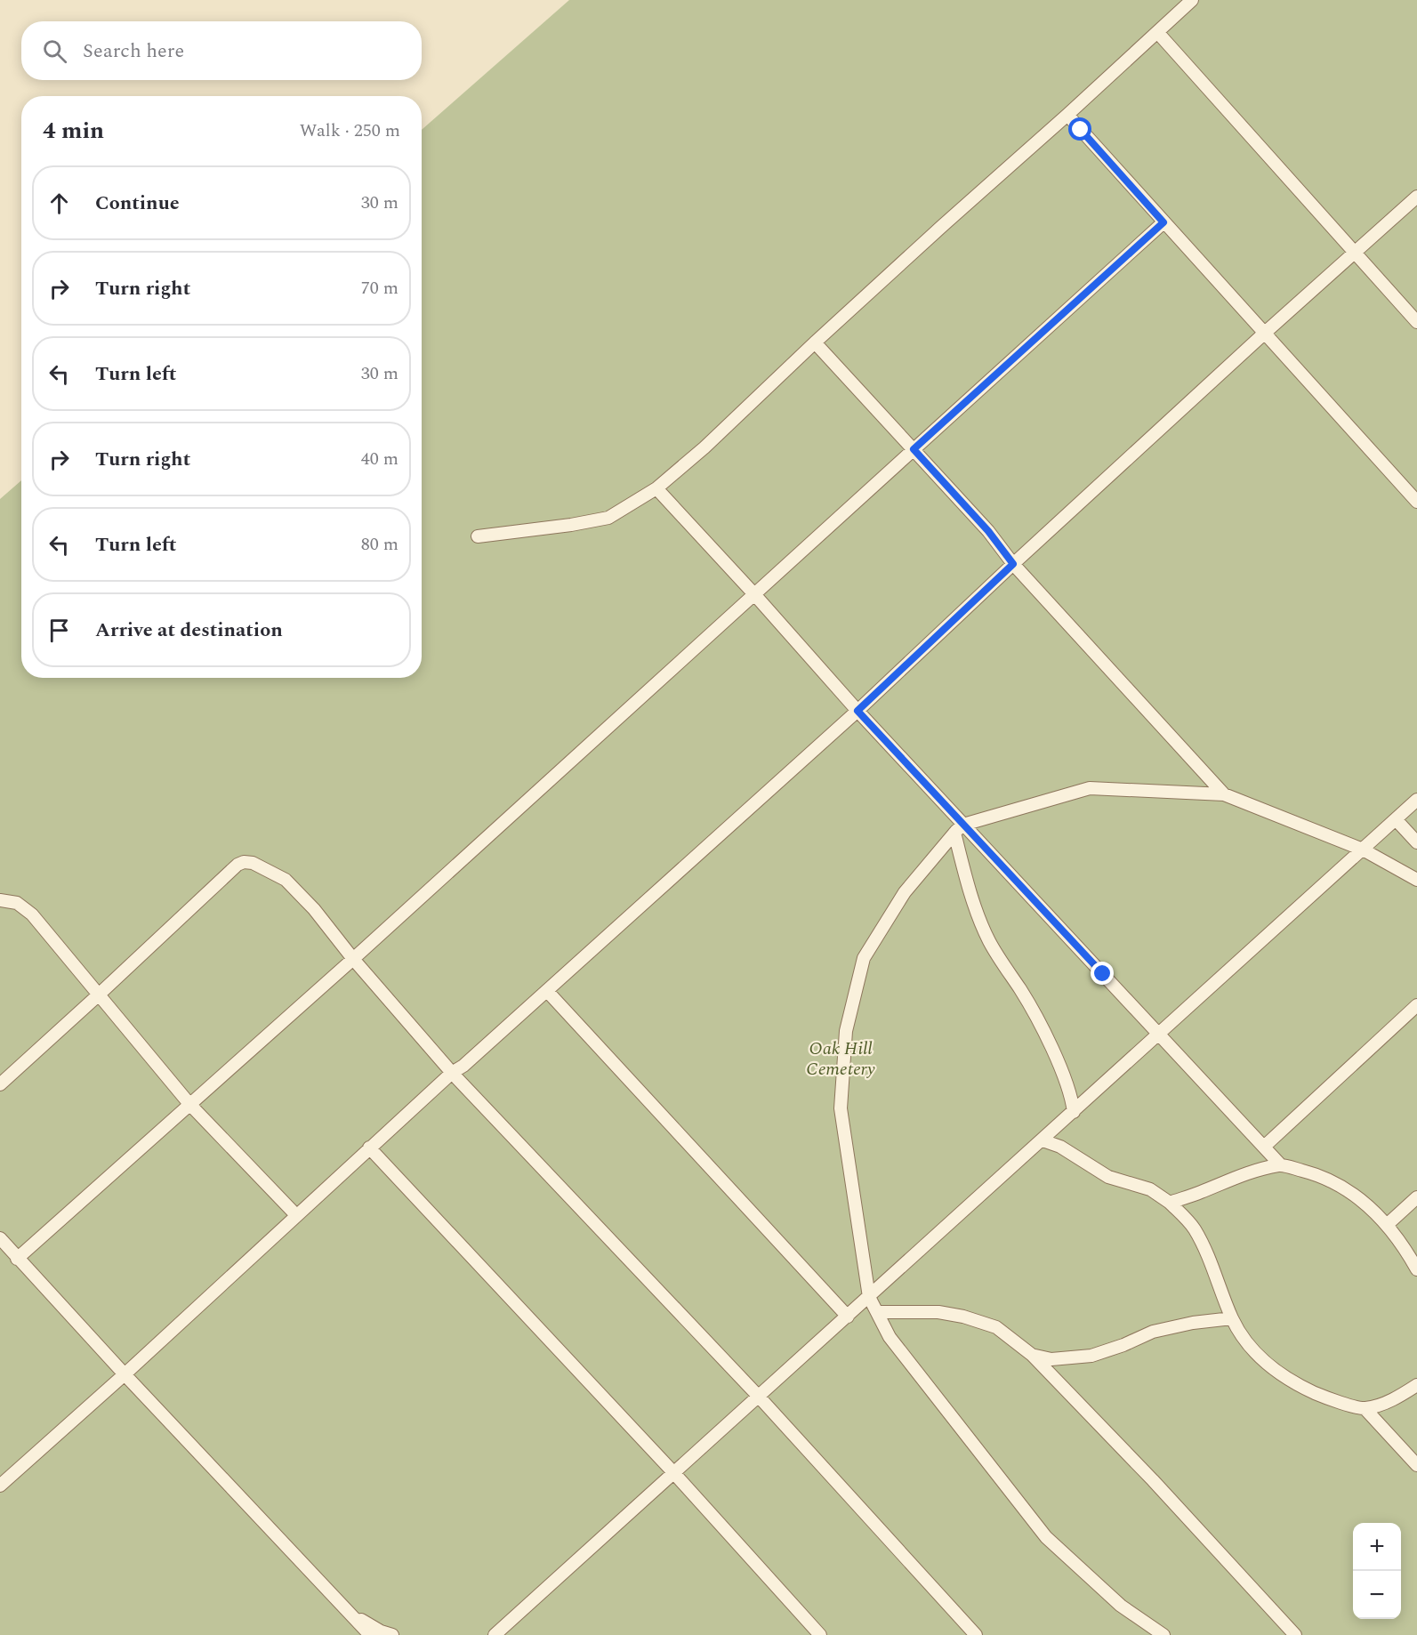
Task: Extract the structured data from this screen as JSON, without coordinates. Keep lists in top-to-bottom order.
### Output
{
  "parks": ["Oak Hill Cemetery"],
  "page": {
    "search": "Search here",
    "heading": ["4 min", "Walk · 250 m"],
    "list": [
      ["Continue", "30 m"],
      ["Turn right", "70 m"],
      ["Turn left", "30 m"],
      ["Turn right", "40 m"],
      ["Turn left", "80 m"],
      "Arrive at destination"
    ],
    "map_buttons": ["+", "−"]
  }
}
